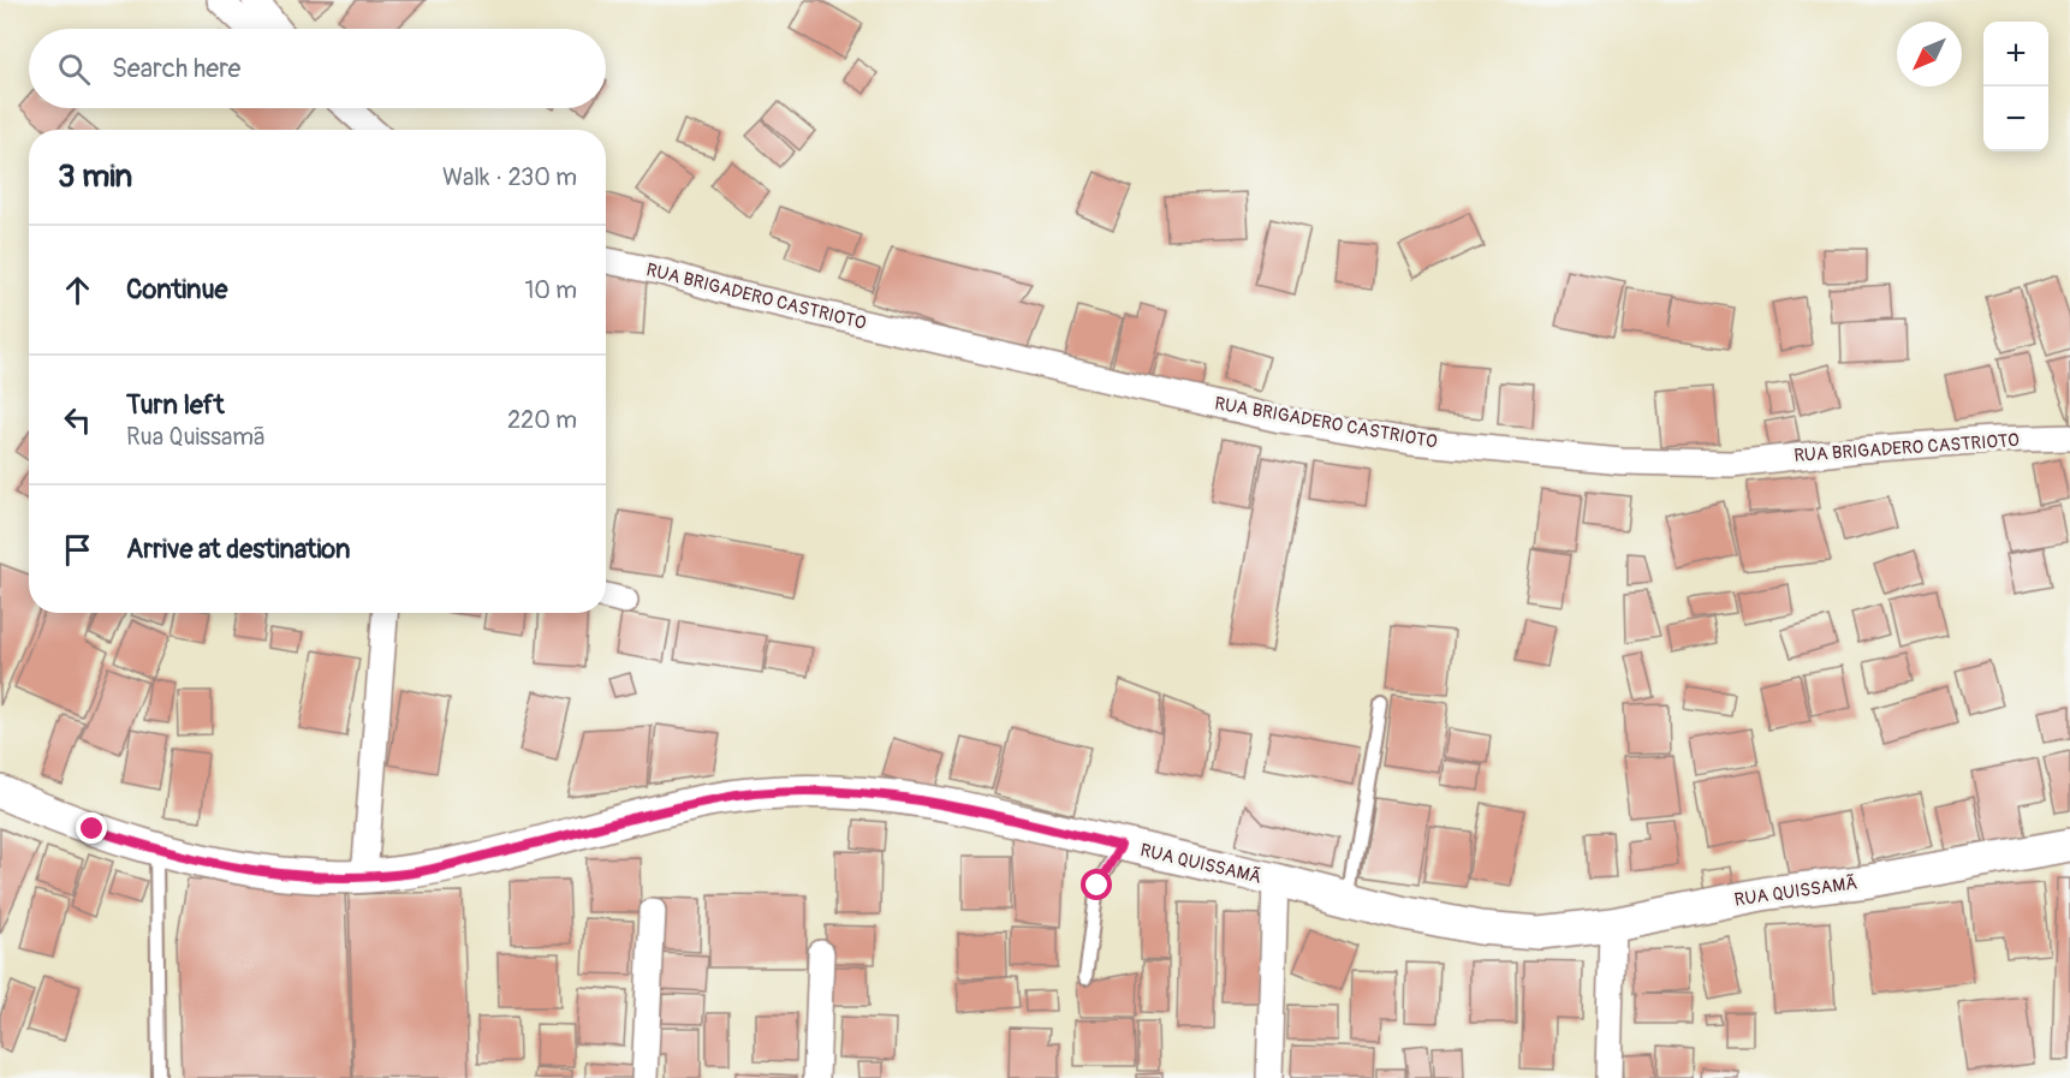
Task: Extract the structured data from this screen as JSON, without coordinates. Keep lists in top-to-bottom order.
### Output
{
  "streets": {
    "street": ["RUA BRIGADERO CASTRIOTO", "RUA QUISSAMÃ"]
  },
  "north": "bottom left",
  "page": {
    "map_buttons": ["+", "−"],
    "search": "Search here",
    "heading": ["3 min", "Walk · 230 m"],
    "list": [
      ["Continue", "10 m"],
      ["Turn left", "Rua Quissamã", "220 m"],
      "Arrive at destination"
    ]
  }
}
